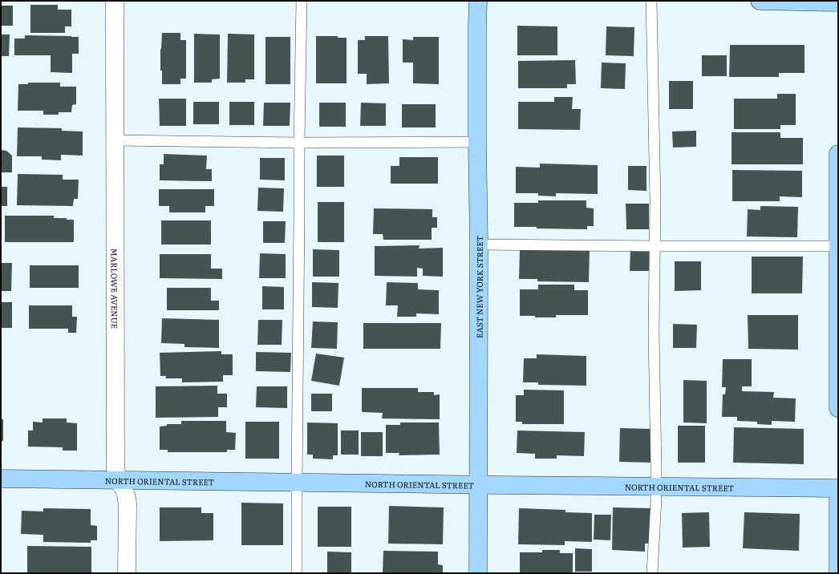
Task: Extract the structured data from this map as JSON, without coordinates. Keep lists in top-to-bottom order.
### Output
{
  "streets": {
    "street": ["EAST NEW YORK STREET", "MARLOWE AVENUE", "NORTH ORIENTAL STREET"]
  },
  "crossings": [
    ["EAST NEW YORK STREET", "NORTH ORIENTAL STREET"],
    ["MARLOWE AVENUE", "NORTH ORIENTAL STREET"]
  ]
}
